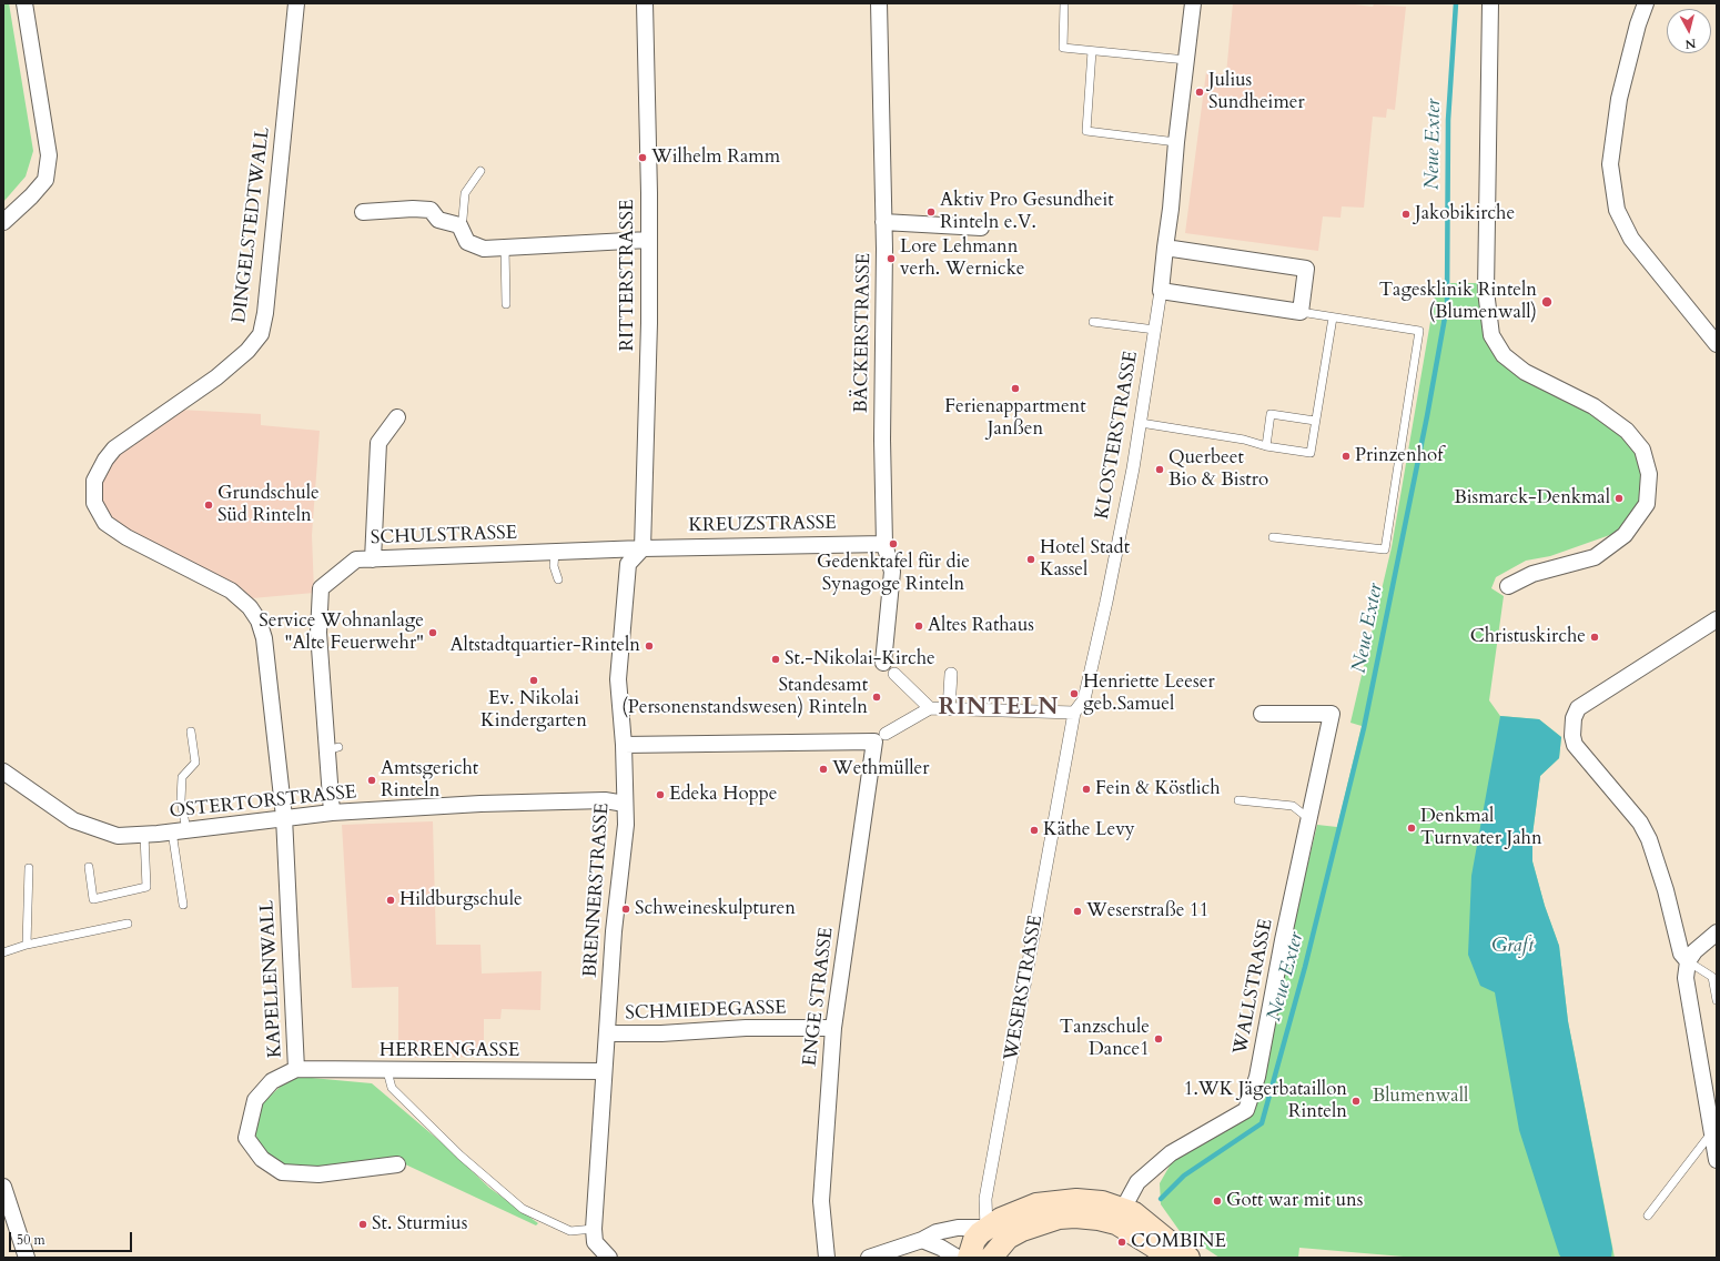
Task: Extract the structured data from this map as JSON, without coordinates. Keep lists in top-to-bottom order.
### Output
{
  "streets": {
    "street": [
      "DINGELSTEDTWALL",
      "RITTERSTRASSE",
      "BÄCKERSTRASSE",
      "KLOSTERSTRASSE",
      "KREUZSTRASSE",
      "SCHULSTRASSE",
      "OSTERTORSTRASSE",
      "BRENNERSTRASSE",
      "KAPELLENWALL",
      "WALLSTRASSE",
      "WESERSTRASSE",
      "ENGE STRASSE",
      "SCHMIEDEGASSE",
      "HERRENGASSE"
    ]
  },
  "crossings": [
    ["DINGELSTEDTWALL", "OSTERTORSTRASSE"],
    ["DINGELSTEDTWALL", "KAPELLENWALL"],
    ["RITTERSTRASSE", "KREUZSTRASSE"],
    ["RITTERSTRASSE", "SCHULSTRASSE"],
    ["RITTERSTRASSE", "BRENNERSTRASSE"],
    ["BÄCKERSTRASSE", "KREUZSTRASSE"],
    ["KLOSTERSTRASSE", "WESERSTRASSE"],
    ["KREUZSTRASSE", "SCHULSTRASSE"],
    ["KREUZSTRASSE", "BRENNERSTRASSE"],
    ["SCHULSTRASSE", "OSTERTORSTRASSE"],
    ["SCHULSTRASSE", "BRENNERSTRASSE"],
    ["OSTERTORSTRASSE", "BRENNERSTRASSE"],
    ["OSTERTORSTRASSE", "KAPELLENWALL"],
    ["BRENNERSTRASSE", "SCHMIEDEGASSE"],
    ["BRENNERSTRASSE", "HERRENGASSE"],
    ["KAPELLENWALL", "HERRENGASSE"],
    ["ENGE STRASSE", "SCHMIEDEGASSE"]
  ],
  "districts": ["RINTELN"],
  "water": ["Neue Exter", "Graft"],
  "parks": ["Blumenwall"],
  "places": [
    "Julius Sundheimer",
    "Wilhelm Ramm",
    "Aktiv Pro Gesundheit Rinteln e.V.",
    "Jakobikirche",
    "Lore Lehmann verh. Wernicke",
    "Tagesklinik Rinteln (Blumenwall)",
    "Ferienappartment Janßen",
    "Prinzenhof",
    "Querbeet Bio & Bistro",
    "Bismarck-Denkmal",
    "Grundschule Süd Rinteln",
    "Gedenktafel für die Synagoge Rinteln",
    "Hotel Stadt Kassel",
    "Altes Rathaus",
    "Service Wohnanlage \"Alte Feuerwehr\"",
    "Christuskirche",
    "Altstadtquartier-Rinteln",
    "St.-Nikolai-Kirche",
    "Ev. Nikolai Kindergarten",
    "Henriette Leeser geb.Samuel",
    "Standesamt (Personenstandswesen) Rinteln",
    "Wethmüller",
    "Amtsgericht Rinteln",
    "Fein & Köstlich",
    "Edeka Hoppe",
    "Denkmal Turnvater Jahn",
    "Käthe Levy",
    "Hildburgschule",
    "Schweineskulpturen",
    "Weserstraße 11",
    "Tanzschule Dance1",
    "1.WK Jägerbataillon Rinteln",
    "Gott war mit uns",
    "St. Sturmius",
    "COMBINE"
  ],
  "scale_bar": "50 m",
  "north": "bottom"
}
